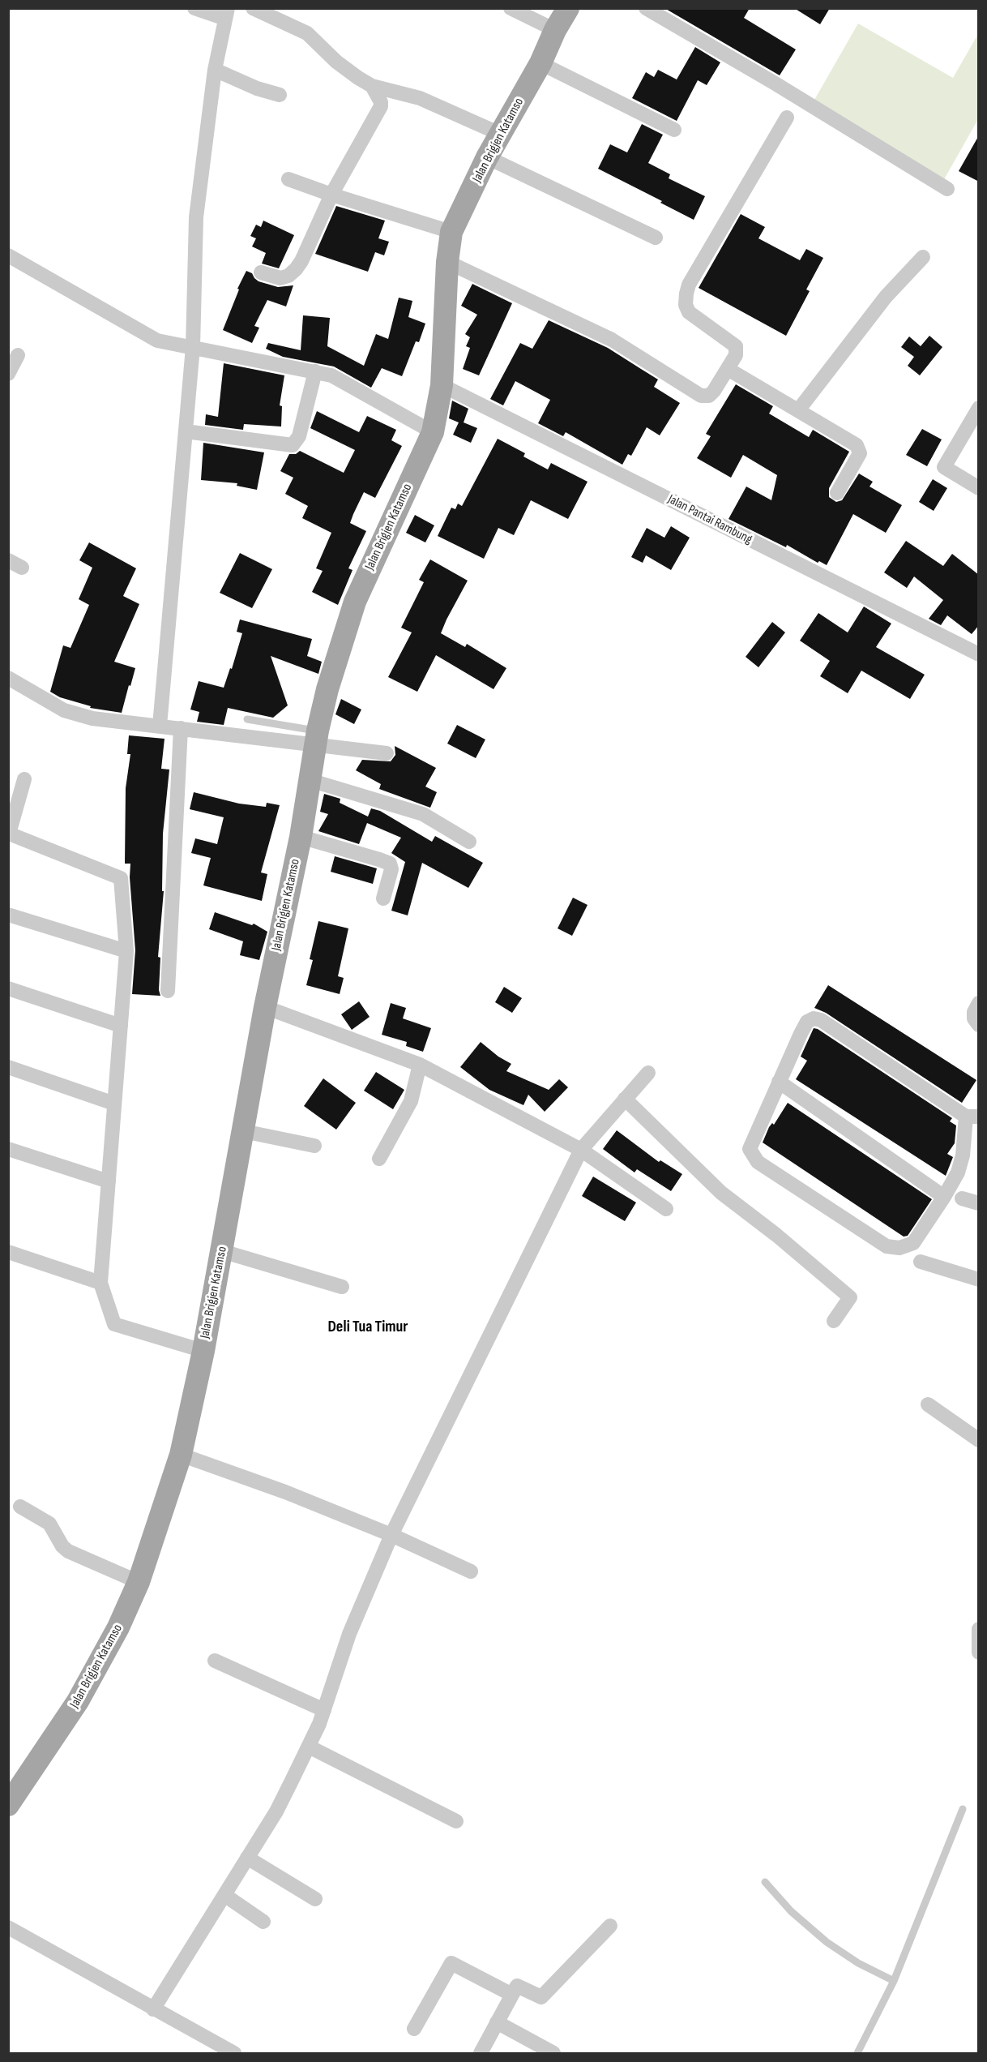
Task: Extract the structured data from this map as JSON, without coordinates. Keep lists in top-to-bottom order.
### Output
{
  "streets": {
    "main road": ["Jalan Brigjen Katamso"],
    "street": ["Jalan Pantai Rambung"]
  },
  "crossings": [
    ["Jalan Brigjen Katamso", "Jalan Pantai Rambung"]
  ],
  "districts": ["Deli Tua Timur"]
}
